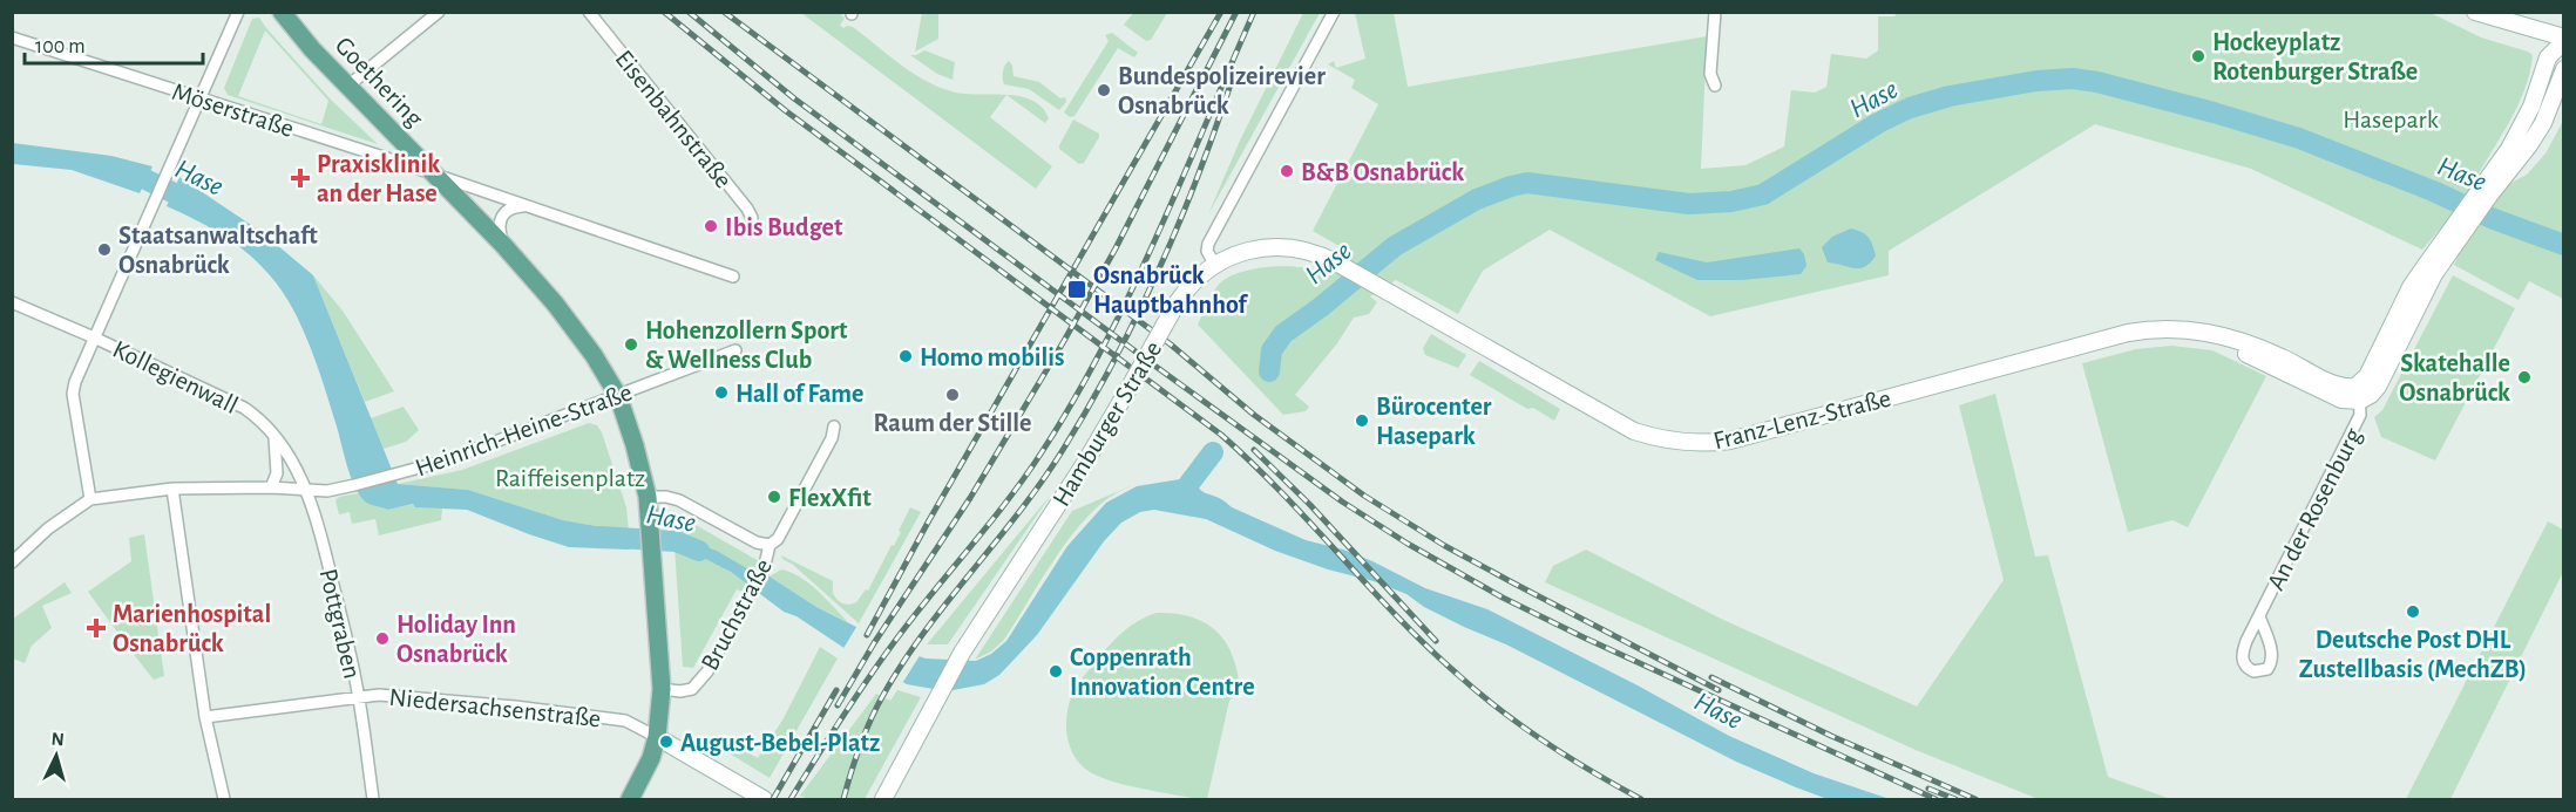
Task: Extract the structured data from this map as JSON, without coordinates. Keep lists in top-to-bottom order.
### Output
{
  "streets": {
    "main road": ["Goethering"],
    "street": [
      "Möserstraße",
      "Eisenbahnstraße",
      "Kollegienwall",
      "Franz-Lenz-Straße",
      "Hamburger Straße",
      "Heinrich-Heine-Straße",
      "An der Rosenburg",
      "Bruchstraße",
      "Pottgraben",
      "Niedersachsenstraße"
    ]
  },
  "crossings": [
    ["Goethering", "Möserstraße"],
    ["Goethering", "Heinrich-Heine-Straße"],
    ["Goethering", "Bruchstraße"],
    ["Goethering", "Niedersachsenstraße"],
    ["Kollegienwall", "Heinrich-Heine-Straße"],
    ["Kollegienwall", "Pottgraben"],
    ["Franz-Lenz-Straße", "Hamburger Straße"],
    ["Franz-Lenz-Straße", "An der Rosenburg"],
    ["Heinrich-Heine-Straße", "Pottgraben"],
    ["Pottgraben", "Niedersachsenstraße"]
  ],
  "water": ["Hase"],
  "parks": ["Hasepark", "Raiffeisenplatz"],
  "places": {
    "other": [
      "Hockeyplatz Rotenburger Straße",
      "Bundespolizeirevier Osnabrück",
      "B&B Osnabrück",
      "Ibis Budget",
      "Staatsanwaltschaft Osnabrück",
      "Hohenzollern Sport & Wellness Club",
      "Homo mobilis",
      "Skatehalle Osnabrück",
      "Hall of Fame",
      "Raum der Stille",
      "Bürocenter Hasepark",
      "FlexXfit",
      "Deutsche Post DHL Zustellbasis (MechZB)",
      "Holiday Inn Osnabrück",
      "Coppenrath Innovation Centre",
      "August-Bebel-Platz"
    ],
    "health": ["Praxisklinik an der Hase", "Marienhospital Osnabrück"],
    "transit": ["Osnabrück Hauptbahnhof"]
  },
  "scale_bar": "100 m",
  "north": "top"
}
